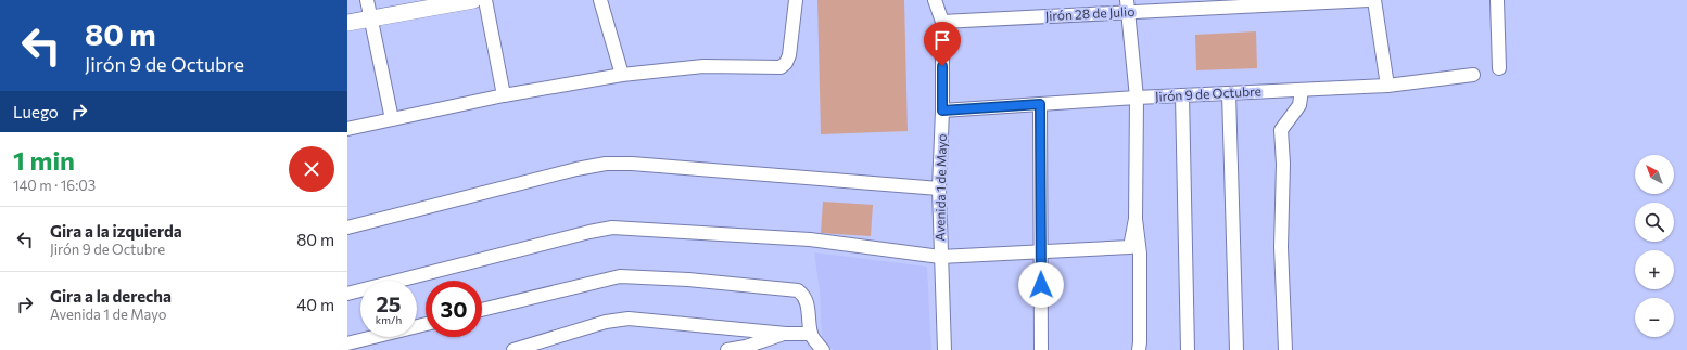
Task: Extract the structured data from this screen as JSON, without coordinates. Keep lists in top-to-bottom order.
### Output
{
  "streets": {
    "street": ["Jirón 28 de Julio", "Jirón 9 de Octubre", "Avenida 1 de Mayo"]
  },
  "crossings": [
    ["Jirón 28 de Julio", "Avenida 1 de Mayo"],
    ["Jirón 9 de Octubre", "Avenida 1 de Mayo"]
  ],
  "north": "top left",
  "page": {
    "turn": ["80 m", "Jirón 9 de Octubre"],
    "then": "Luego",
    "heading": ["1 min", "140 m · 16:03"],
    "map_buttons": ["+", "−"],
    "list": [
      {
        "name": "Gira a la izquierda",
        "note": "Jirón 9 de Octubre",
        "value": "80 m"
      },
      {
        "name": "Gira a la derecha",
        "note": "Avenida 1 de Mayo",
        "value": "40 m"
      }
    ],
    "speed": "25 km/h",
    "limit": "30"
  }
}
